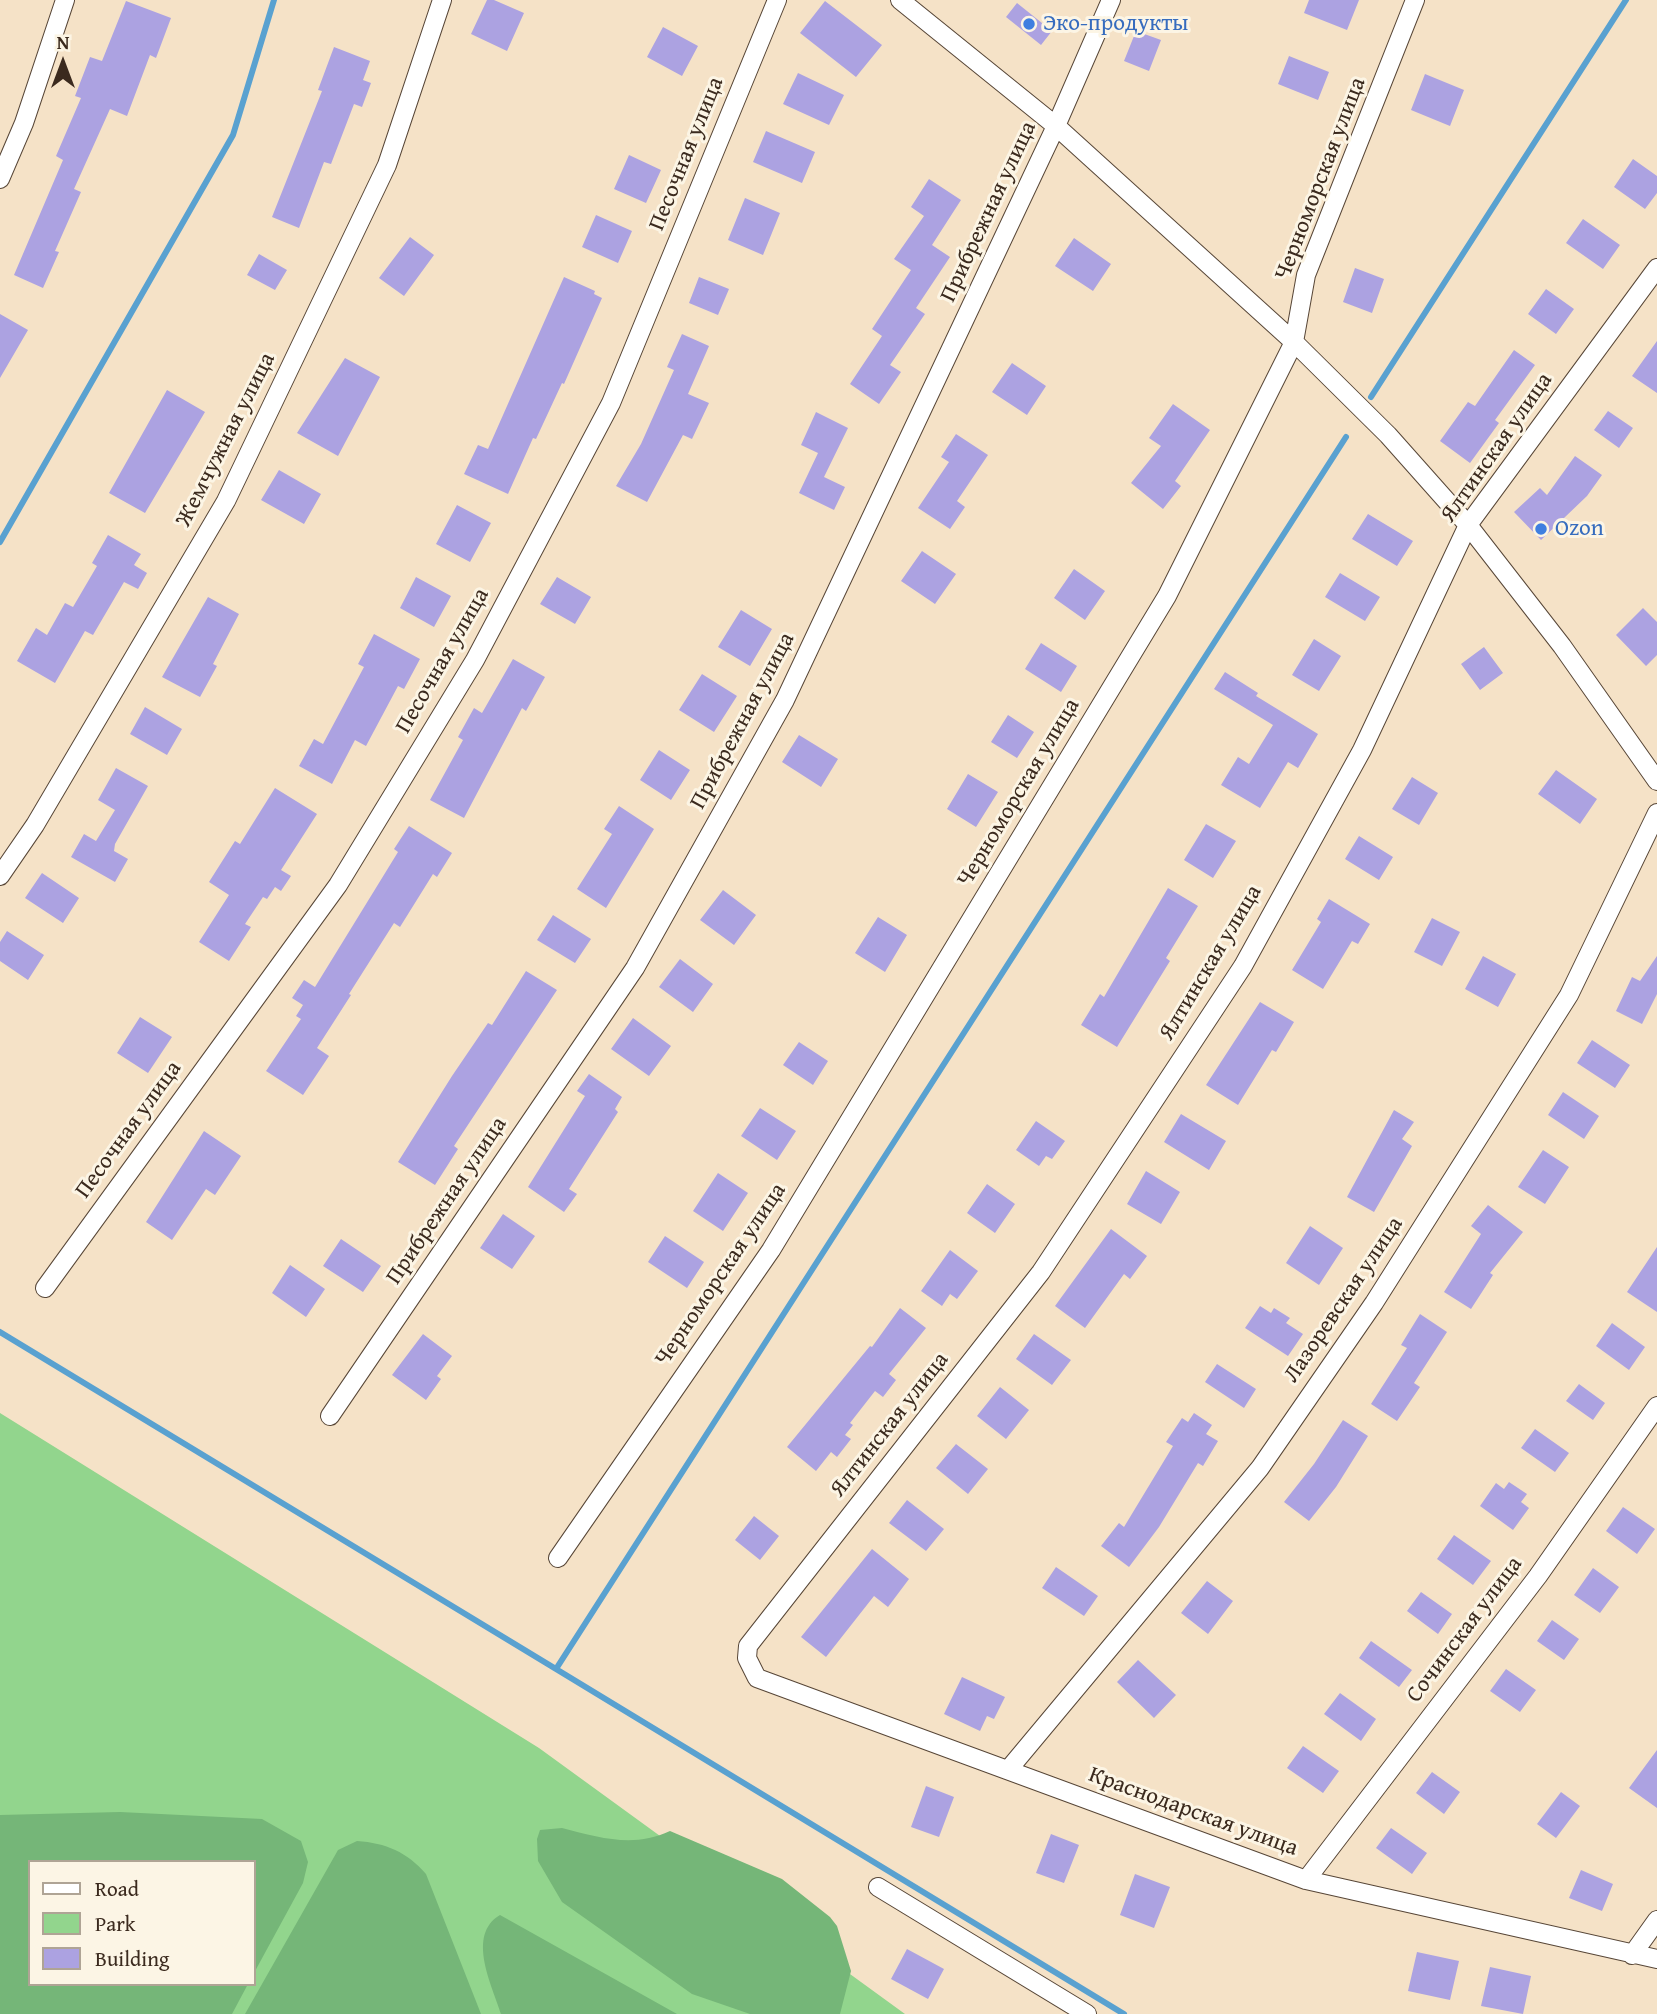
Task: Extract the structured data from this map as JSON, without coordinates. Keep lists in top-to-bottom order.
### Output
{
  "streets": {
    "street": [
      "Песочная улица",
      "Черноморская улица",
      "Прибрежная улица",
      "Жемчужная улица",
      "Ялтинская улица",
      "Лазоревская улица",
      "Сочинская улица",
      "Краснодарская улица"
    ]
  },
  "crossings": [
    ["Ялтинская улица", "Краснодарская улица"],
    ["Лазоревская улица", "Краснодарская улица"],
    ["Сочинская улица", "Краснодарская улица"]
  ],
  "places": ["Эко-продукты", "Ozon"],
  "legend": ["Road", "Park", "Building"],
  "north": "top"
}
